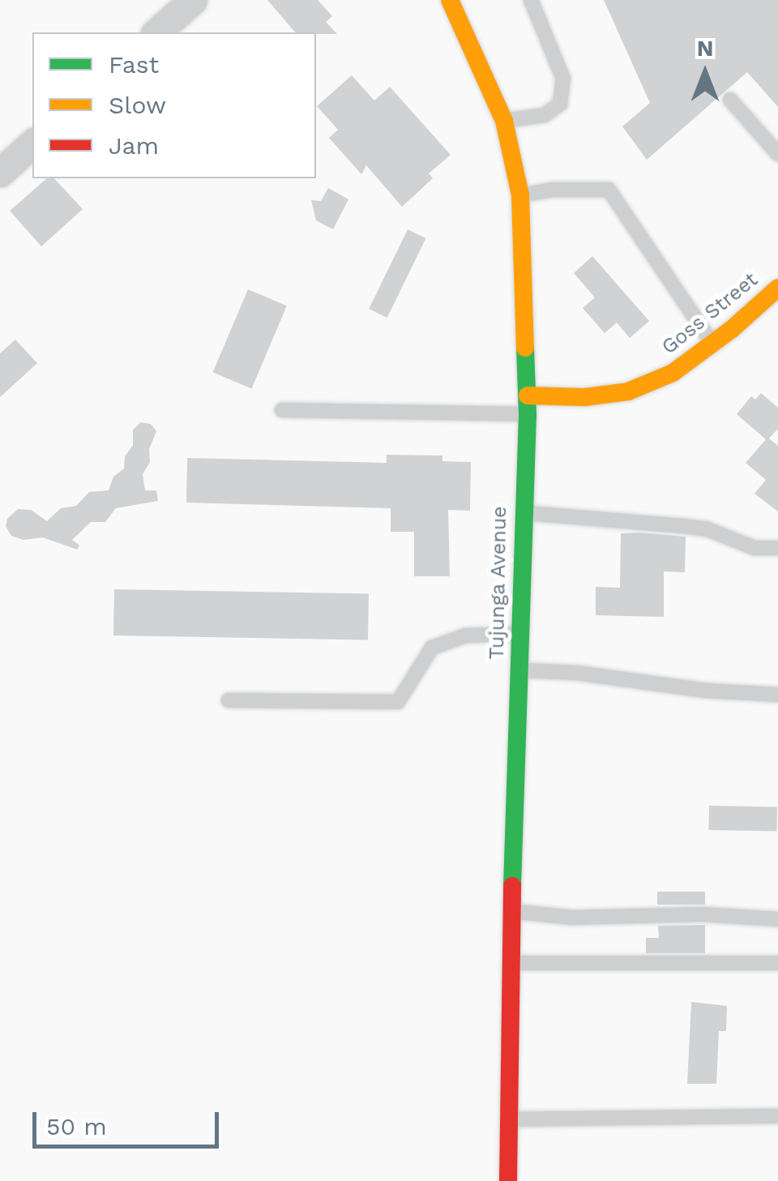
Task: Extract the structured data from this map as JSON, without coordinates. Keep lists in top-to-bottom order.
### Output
{
  "streets": {
    "street": ["Goss Street", "Tujunga Avenue"]
  },
  "crossings": [
    ["Goss Street", "Tujunga Avenue"]
  ],
  "legend": ["Fast", "Slow", "Jam"],
  "scale_bar": "50 m",
  "north": "top"
}
